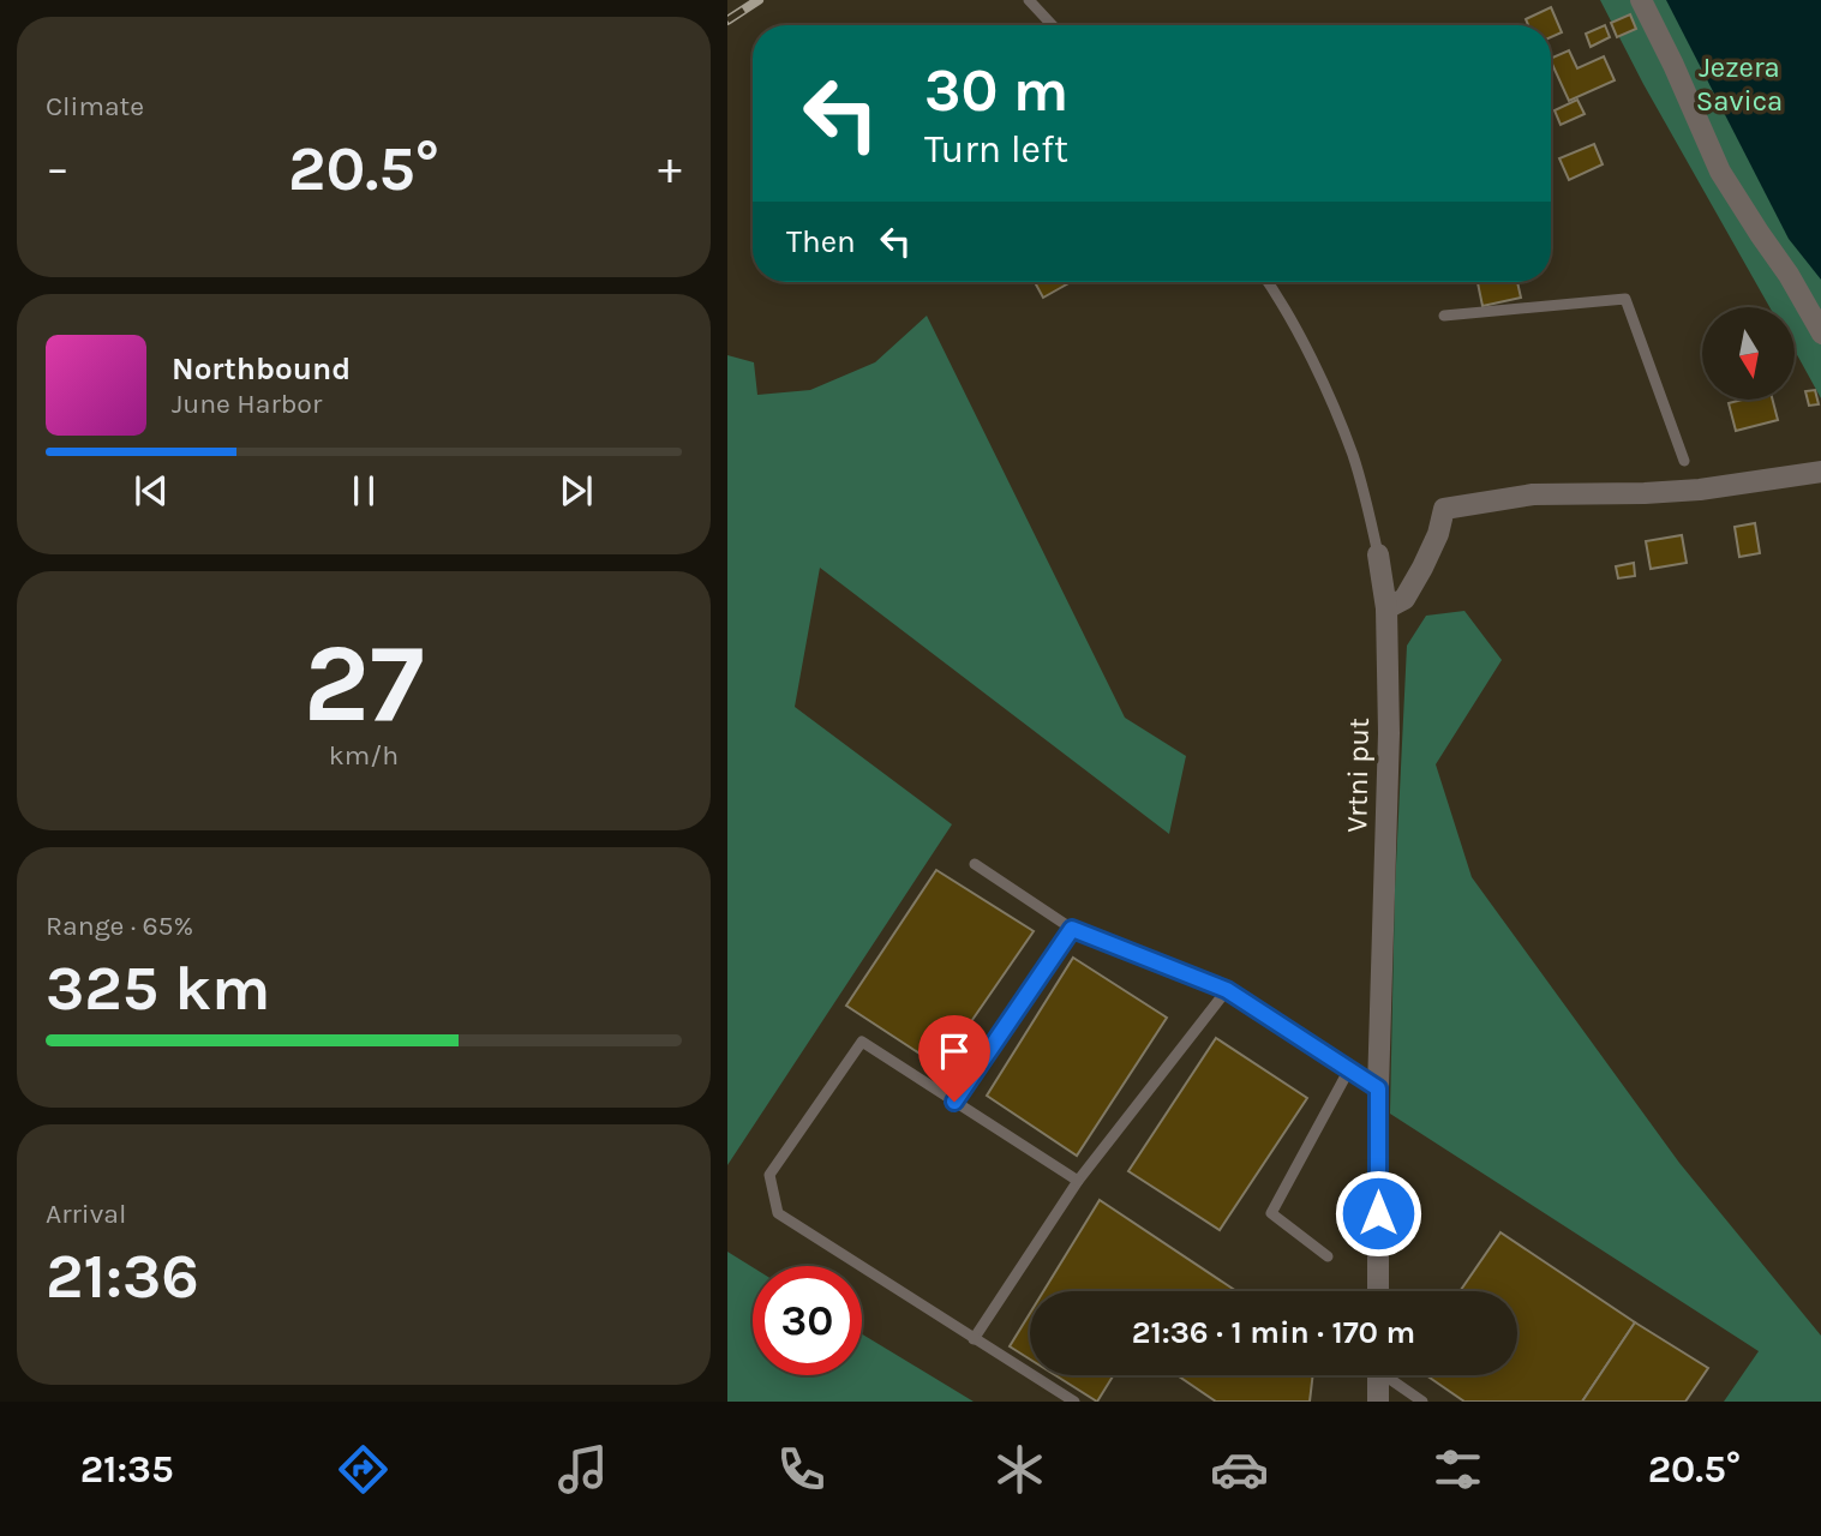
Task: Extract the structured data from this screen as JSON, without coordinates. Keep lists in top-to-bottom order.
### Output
{
  "streets": {
    "street": ["Vrtni put"]
  },
  "parks": ["Jezera Savica"],
  "north": "bottom",
  "page": {
    "tile": [
      "Climate",
      ["27", "km/h"],
      ["Range · 65%", "325 km"],
      ["Arrival", "21:36"]
    ],
    "turn": ["30 m", "Turn left"],
    "heat": ["−", "20.5°", "+"],
    "then": "Then",
    "song": ["Northbound", "June Harbor"],
    "limit": "30",
    "trip": "21:36 · 1 min · 170 m",
    "tabs": ["21:35", "20.5°"]
  }
}
